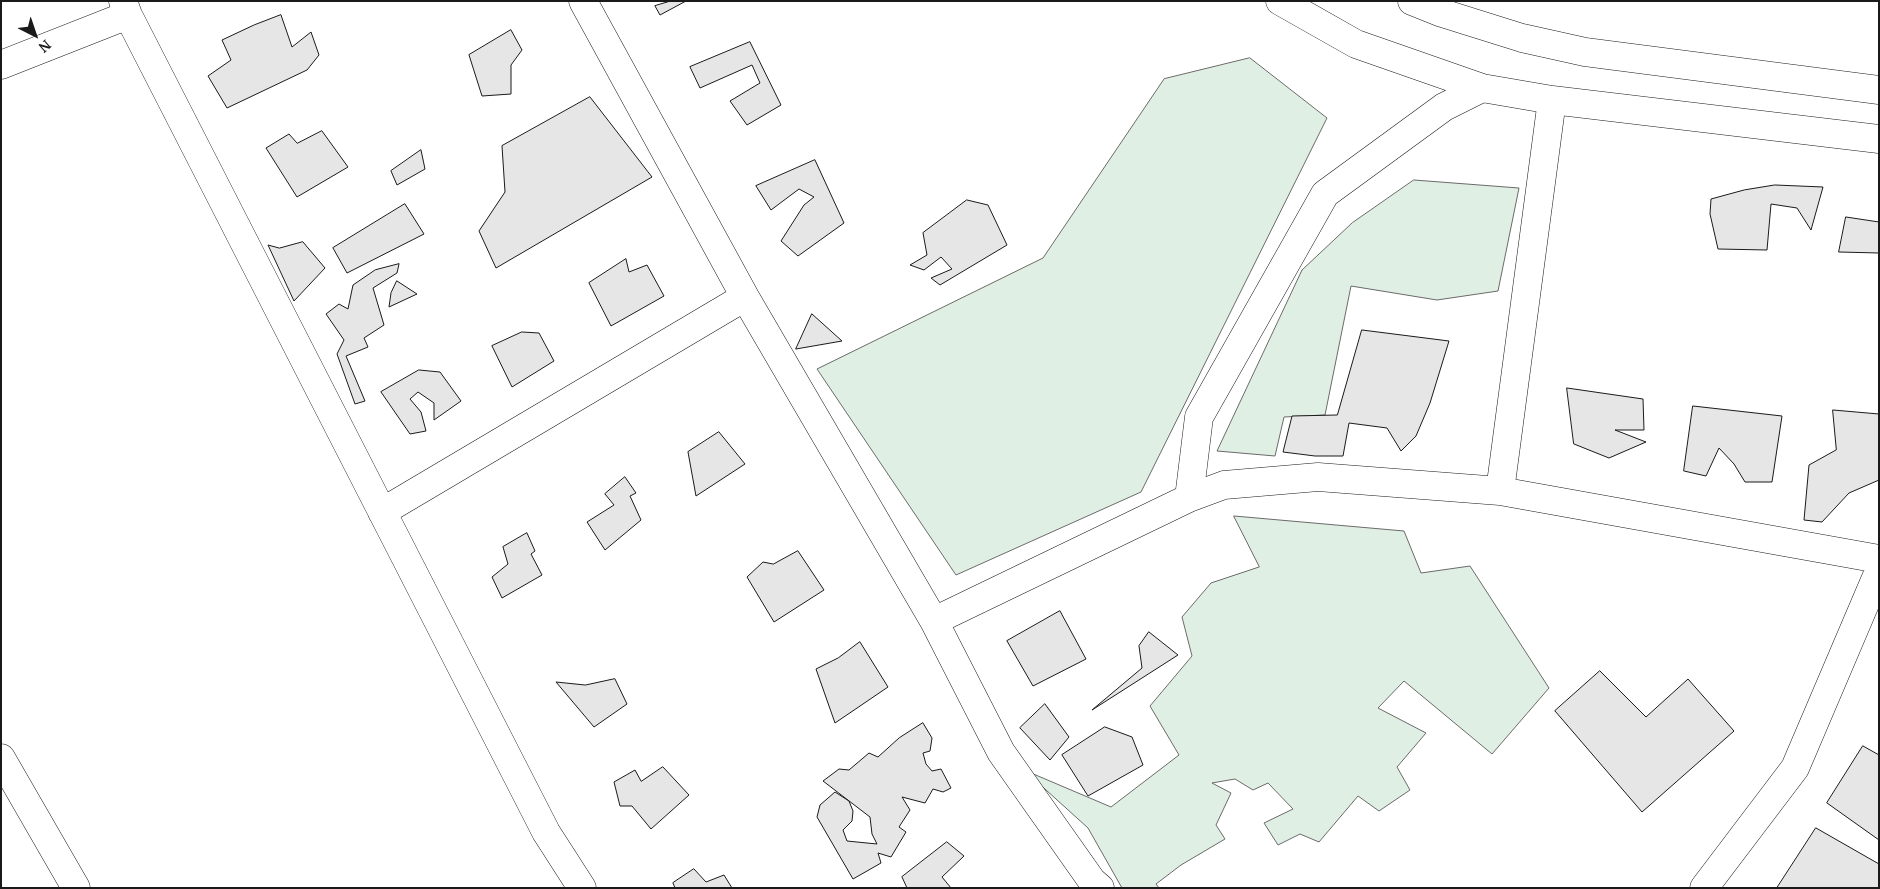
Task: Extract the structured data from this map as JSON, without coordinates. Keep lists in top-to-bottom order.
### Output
{
  "north": "bottom right"
}
